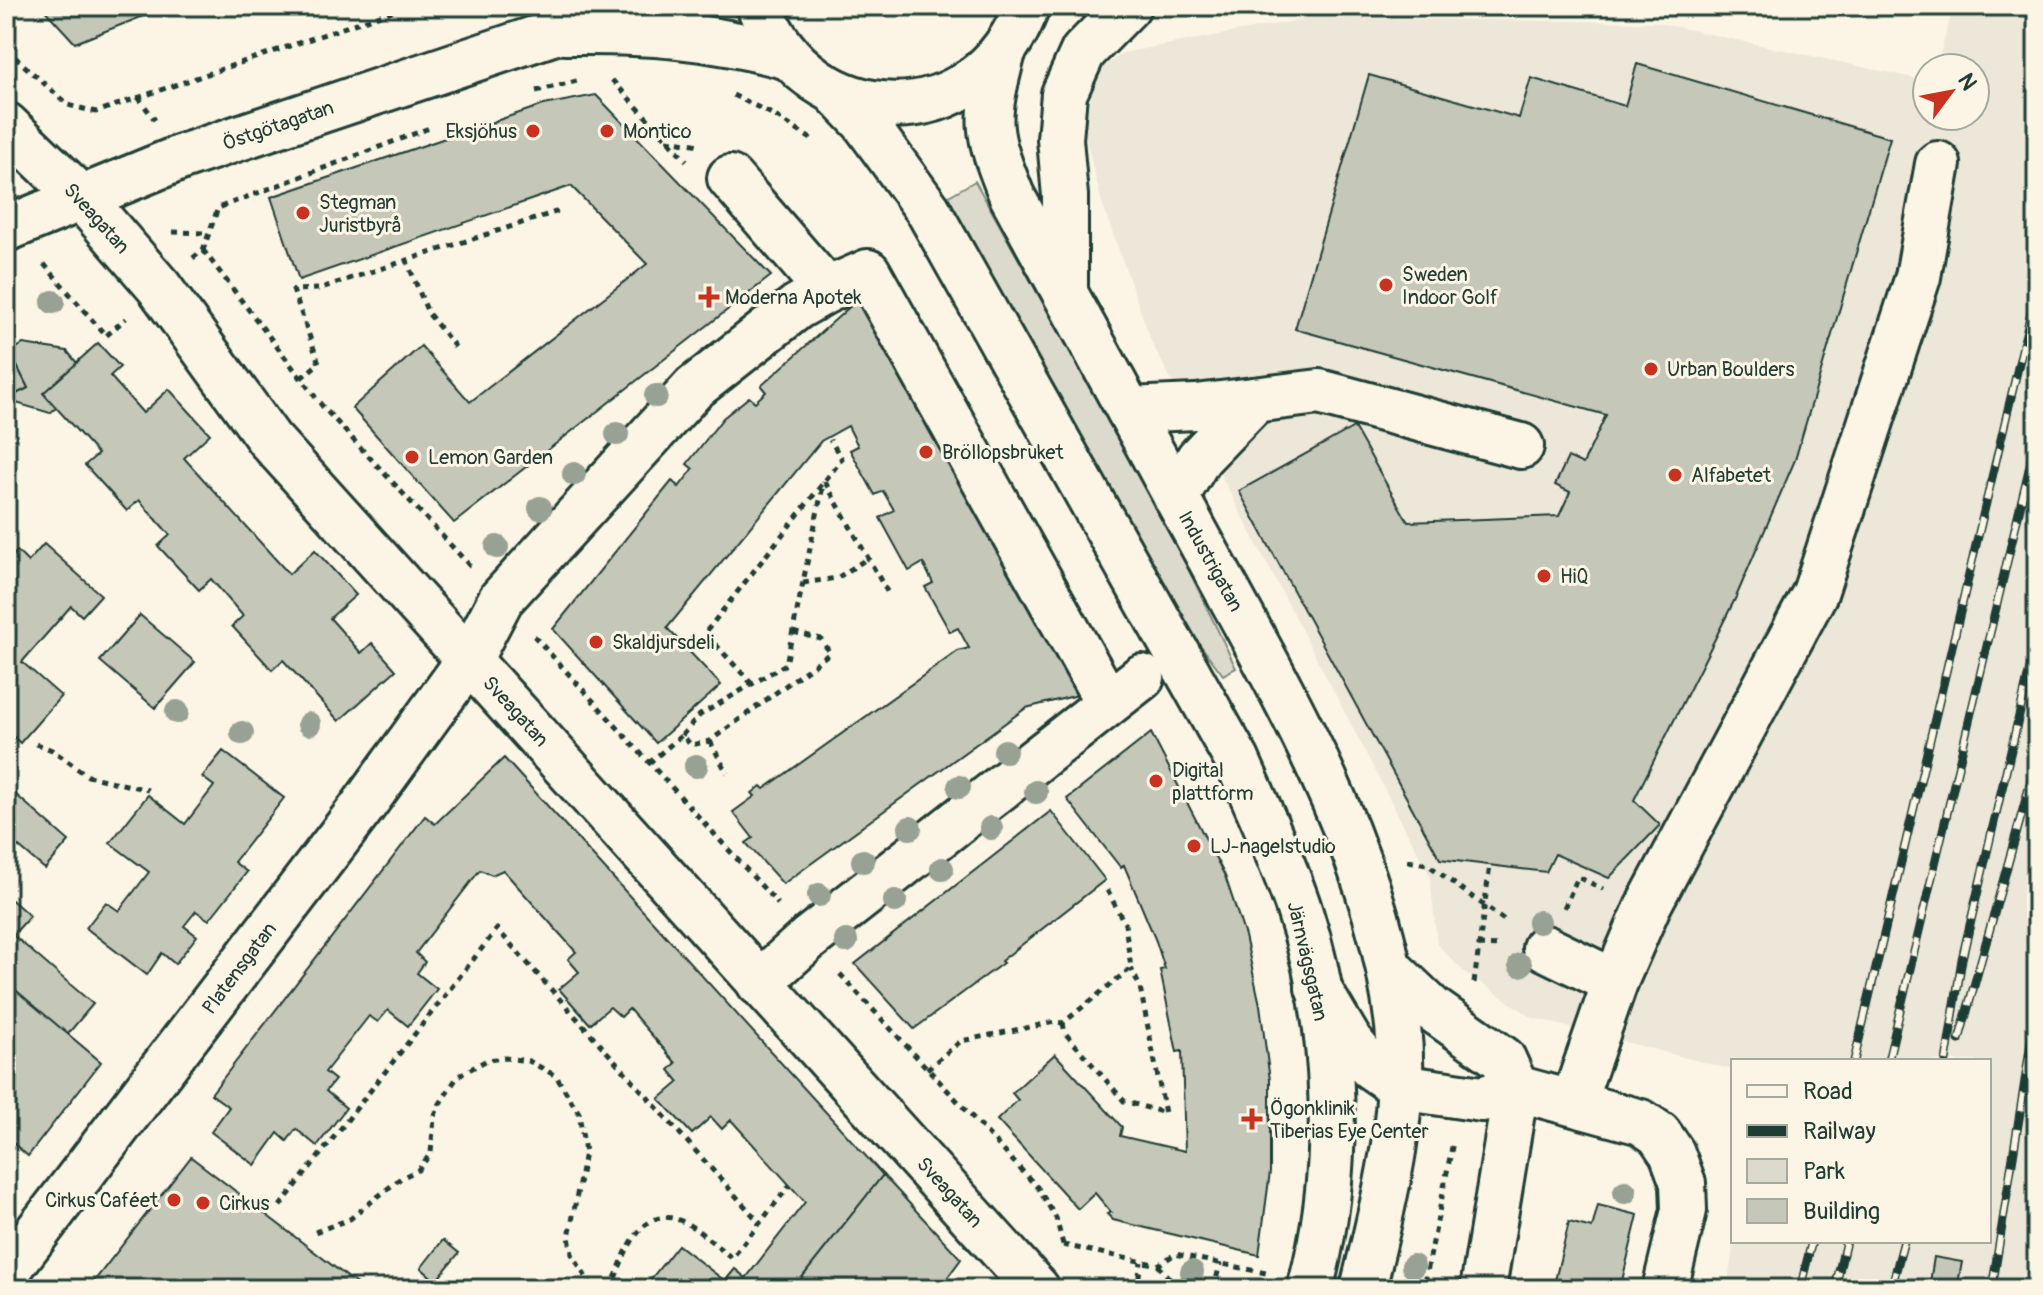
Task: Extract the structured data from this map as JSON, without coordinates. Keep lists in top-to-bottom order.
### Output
{
  "streets": {
    "main road": [
      "Östgötagatan",
      "Sveagatan",
      "Industrigatan",
      "Järnvägsgatan",
      "Platensgatan"
    ]
  },
  "crossings": [
    ["Östgötagatan", "Sveagatan"],
    ["Sveagatan", "Platensgatan"]
  ],
  "places": {
    "other": [
      "Eksjöhus",
      "Montico",
      "Stegman Juristbyrå",
      "Sweden Indoor Golf",
      "Urban Boulders",
      "Bröllopsbruket",
      "Lemon Garden",
      "Alfabetet",
      "HiQ",
      "Skaldjursdeli",
      "Digital plattform",
      "LJ-nagelstudio",
      "Cirkus Caféet",
      "Cirkus"
    ],
    "health": ["Moderna Apotek", "Ögonklinik Tiberias Eye Center"]
  },
  "legend": [
    "Road",
    "Railway",
    "Park",
    "Building"
  ],
  "north": "top right"
}
